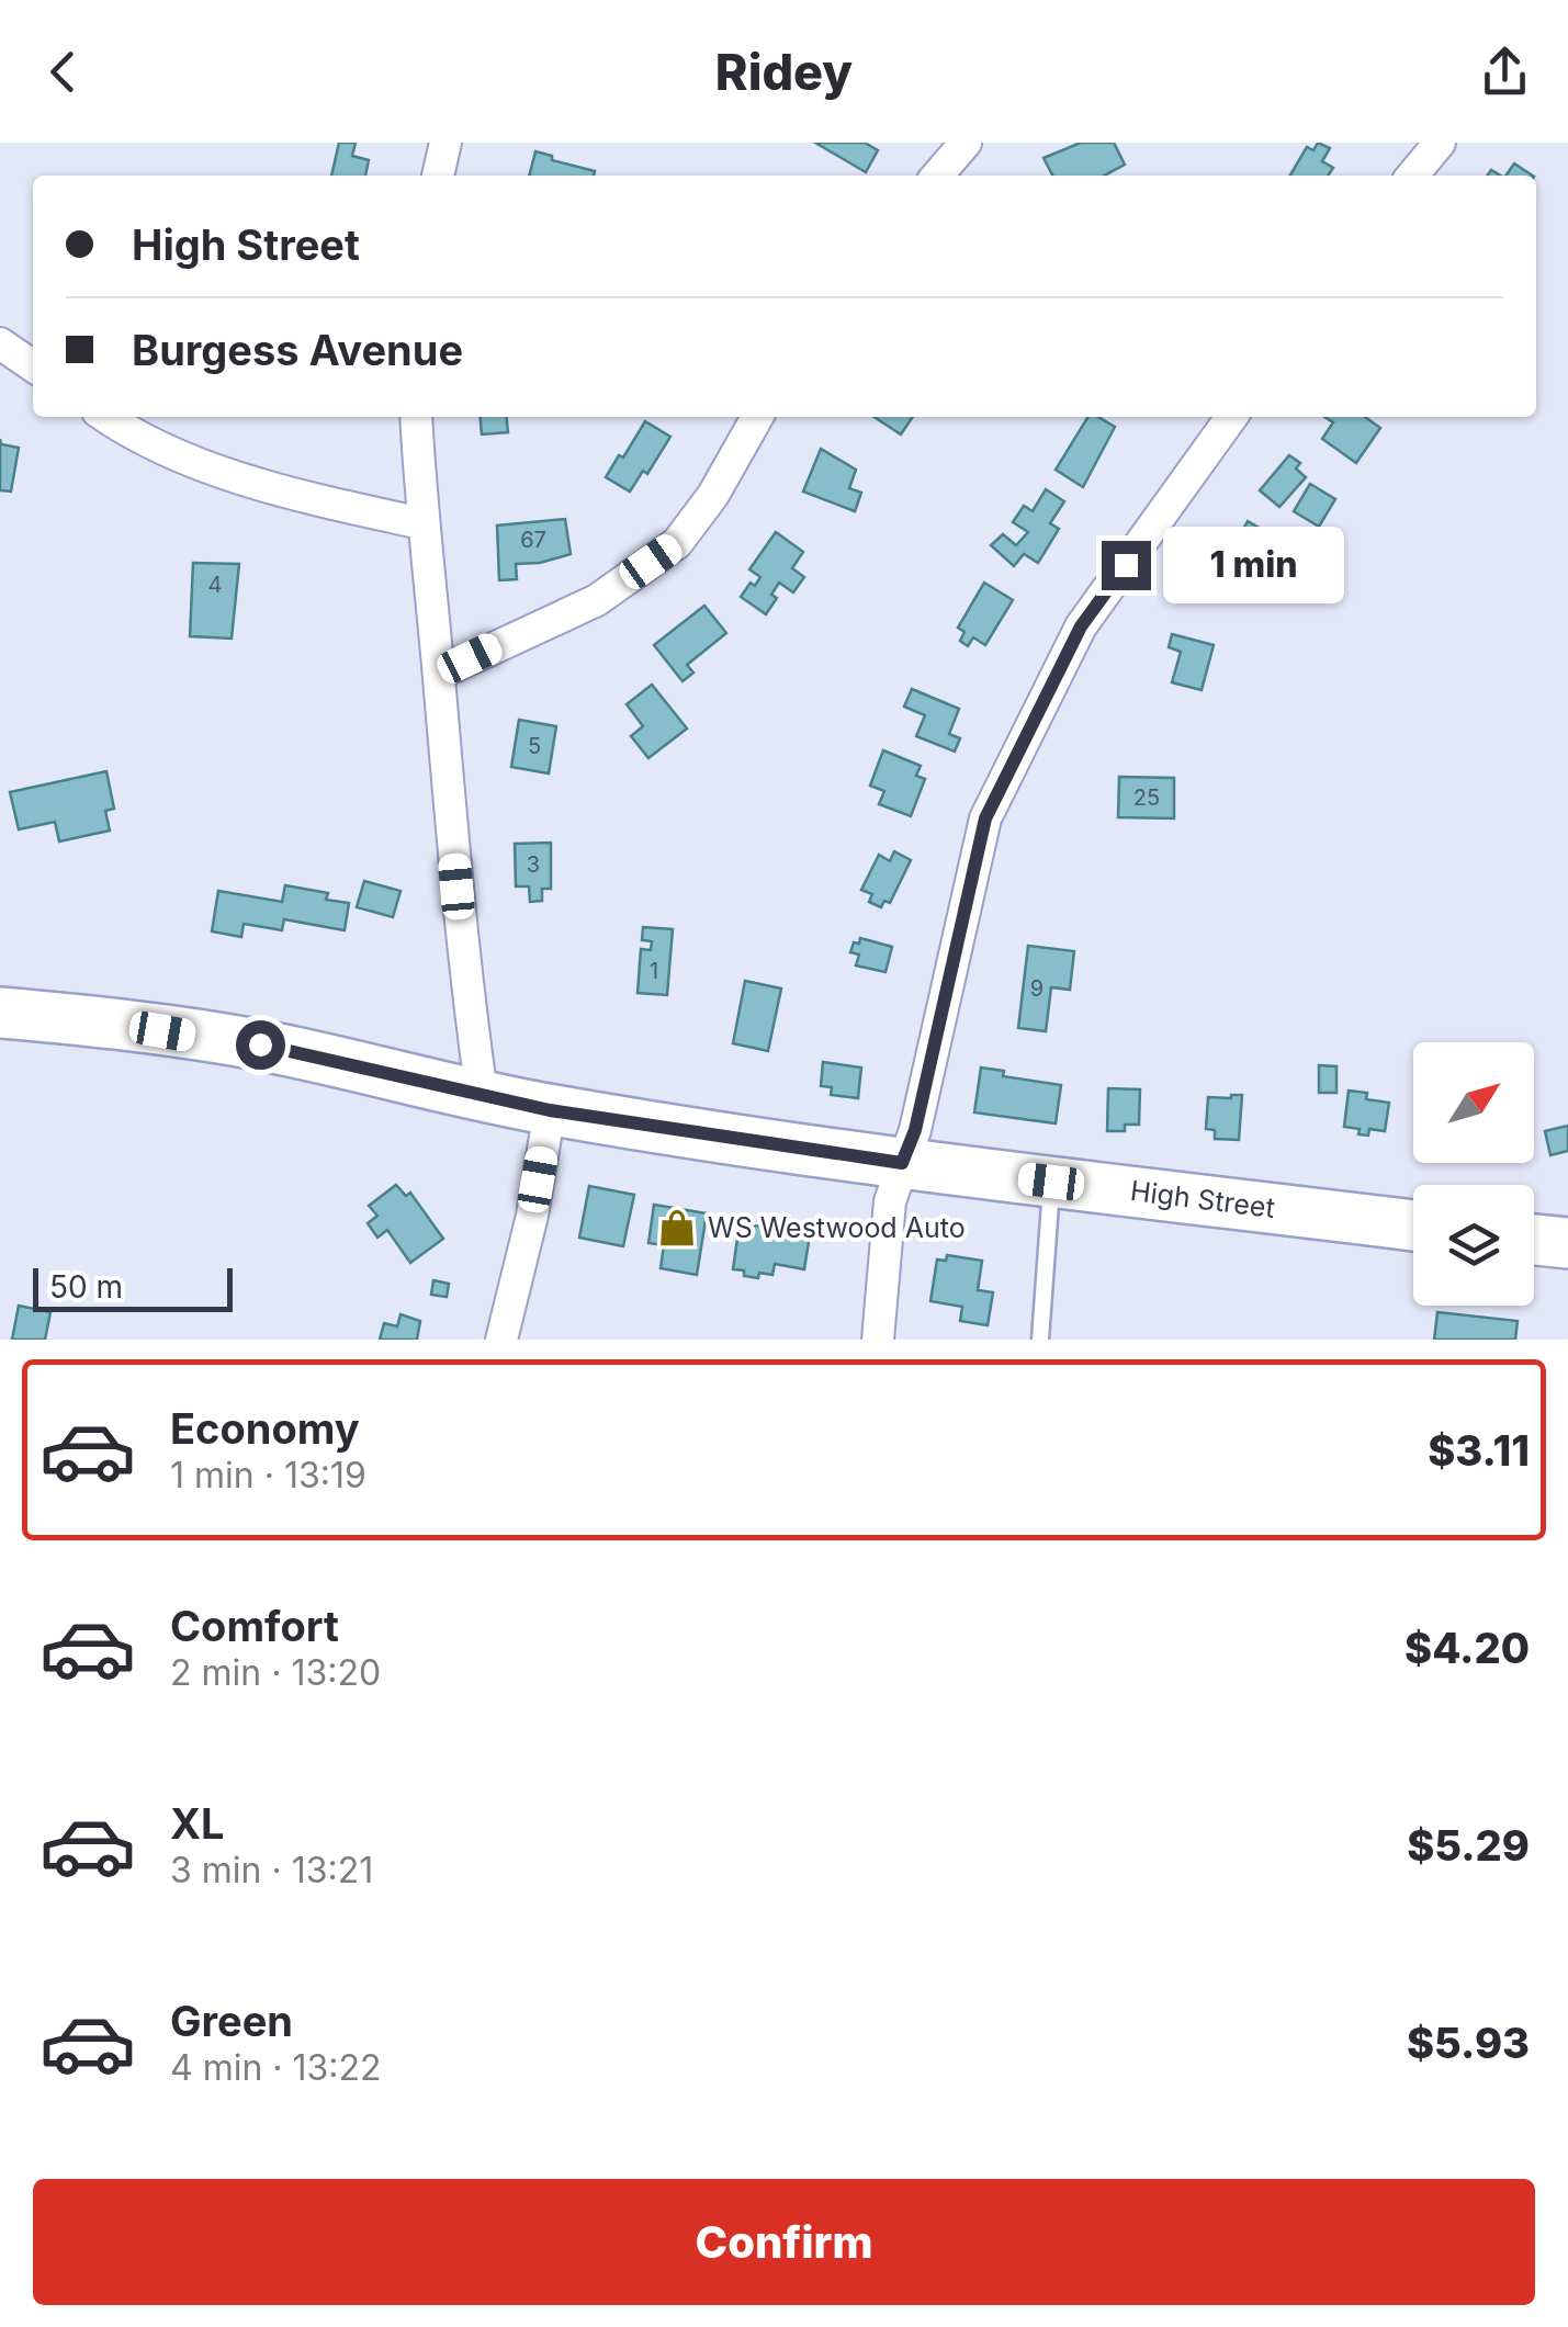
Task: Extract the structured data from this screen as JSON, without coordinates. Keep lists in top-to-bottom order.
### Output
{
  "streets": {
    "main road": ["High Street"]
  },
  "places": {
    "shop": ["WS Westwood Auto"]
  },
  "house_numbers": [
    "67",
    "4",
    "5",
    "25",
    "3",
    "1",
    "9"
  ],
  "scale_bar": "50 m",
  "north": "top right",
  "page": {
    "header": "Ridey",
    "banner": ["High Street", "Burgess Avenue"],
    "bubble": "1 min",
    "scale": "50 m",
    "list": [
      {
        "name": "Economy",
        "note": "1 min · 13:19",
        "value": "$3.11"
      },
      {
        "name": "Comfort",
        "note": "2 min · 13:20",
        "value": "$4.20"
      },
      {
        "name": "XL",
        "note": "3 min · 13:21",
        "value": "$5.29"
      },
      {
        "name": "Green",
        "note": "4 min · 13:22",
        "value": "$5.93"
      }
    ],
    "buttons": "Confirm"
  }
}
